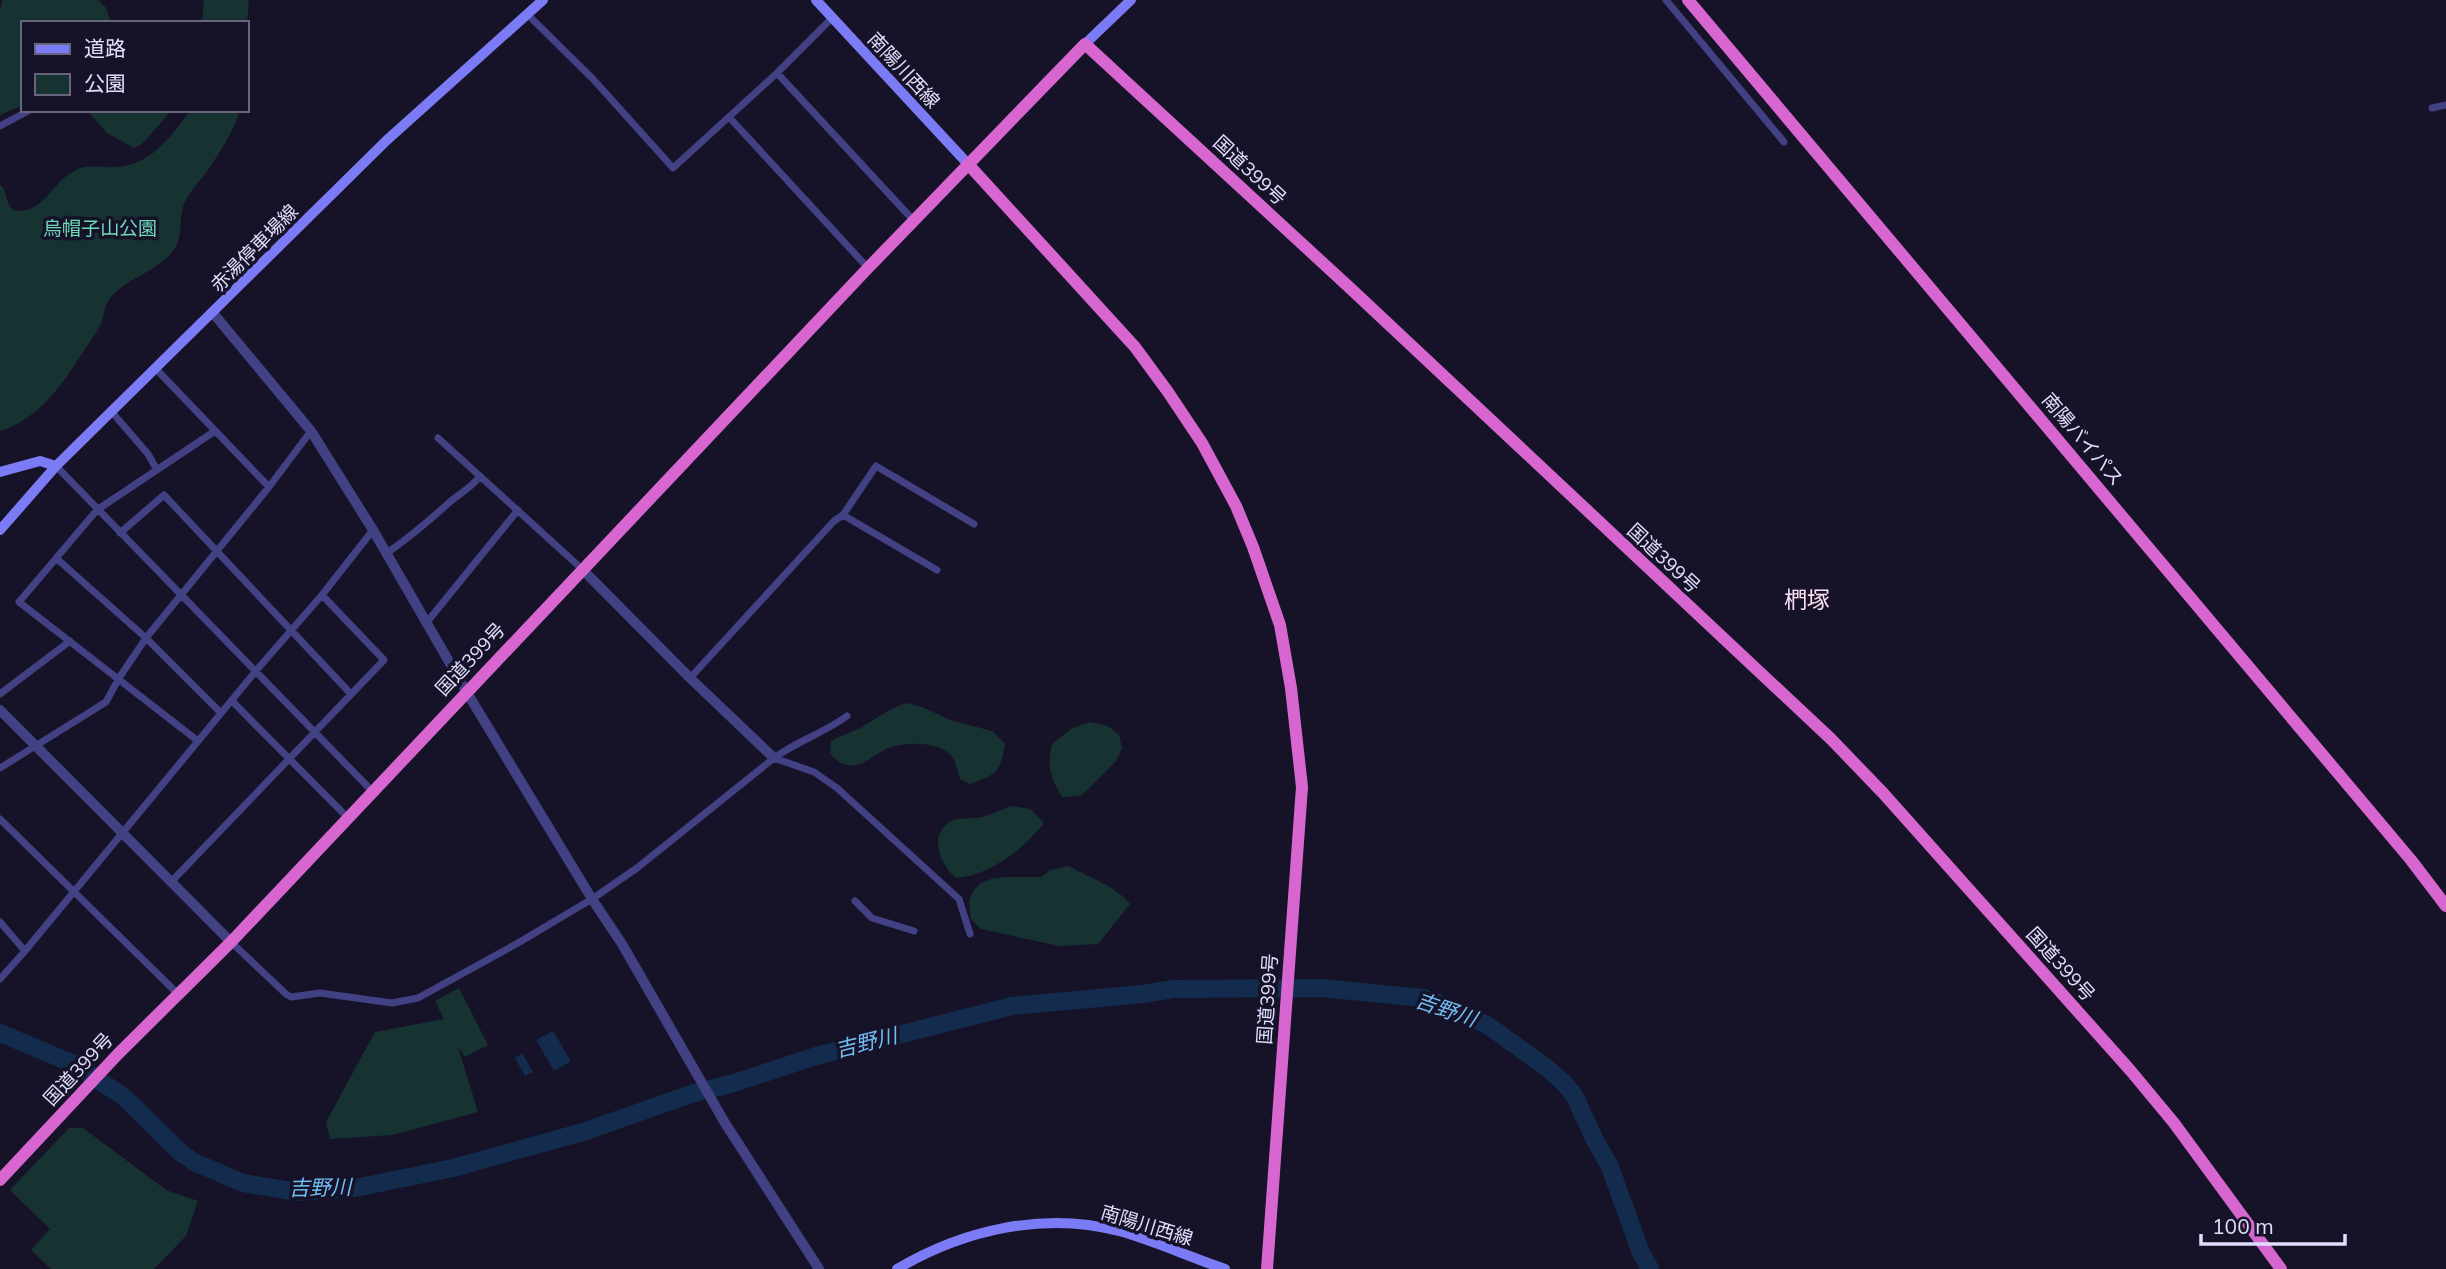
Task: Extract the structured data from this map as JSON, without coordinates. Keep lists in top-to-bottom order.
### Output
{
  "streets": {
    "highway": ["国道399号", "南陽バイパス"],
    "main road": ["南陽川西線", "赤湯停車場線"]
  },
  "crossings": [
    ["南陽川西線", "国道399号"]
  ],
  "districts": ["椚塚"],
  "water": ["吉野川"],
  "parks": ["烏帽子山公園"],
  "legend": ["道路", "公園"],
  "scale_bar": "100 m"
}
